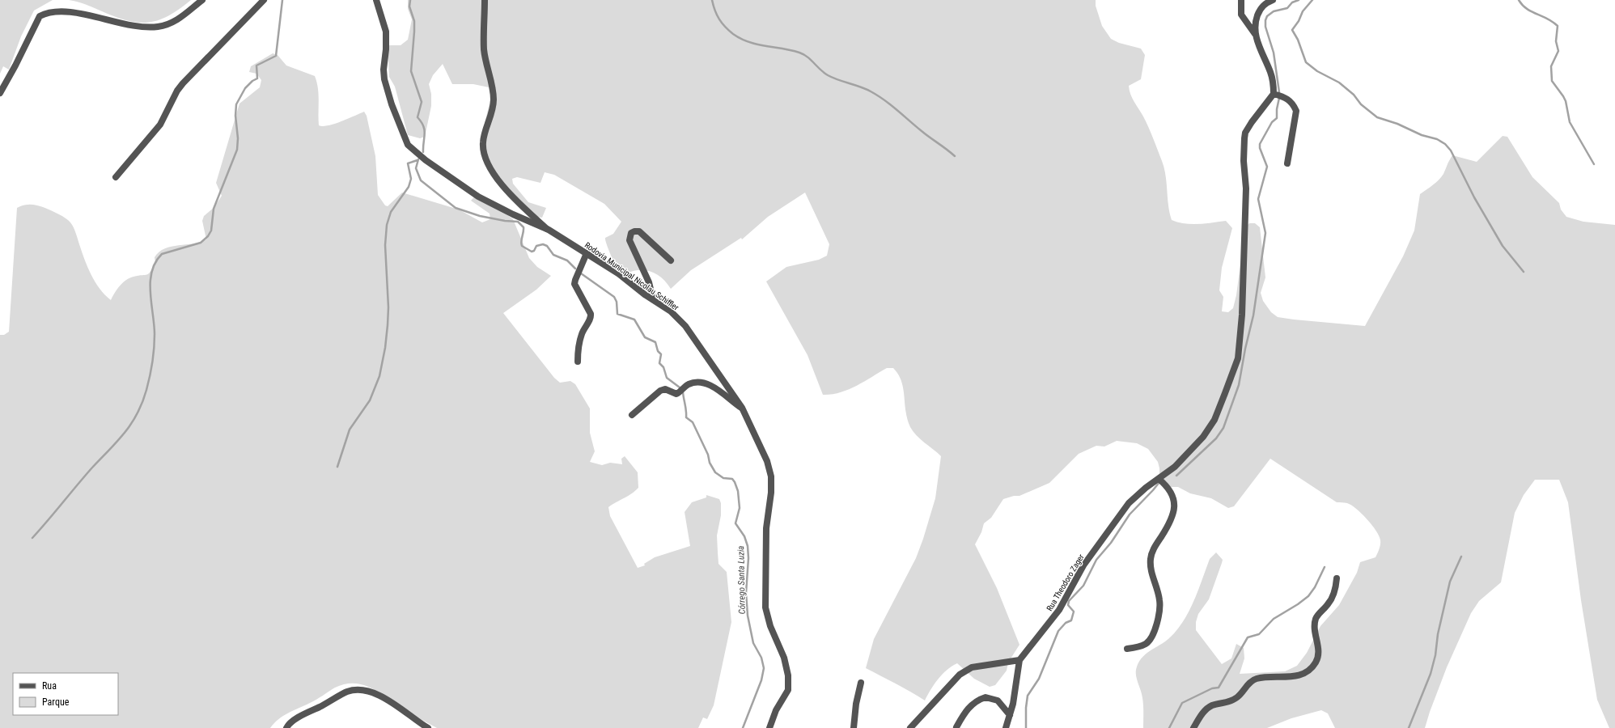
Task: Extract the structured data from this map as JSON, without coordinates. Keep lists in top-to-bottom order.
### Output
{
  "streets": {
    "street": ["Rodovia Municipal Nicolau Schiffler", "Rua Theodoro Zager"]
  },
  "water": ["Córrego Santa Luzia"],
  "legend": ["Rua", "Parque"]
}
